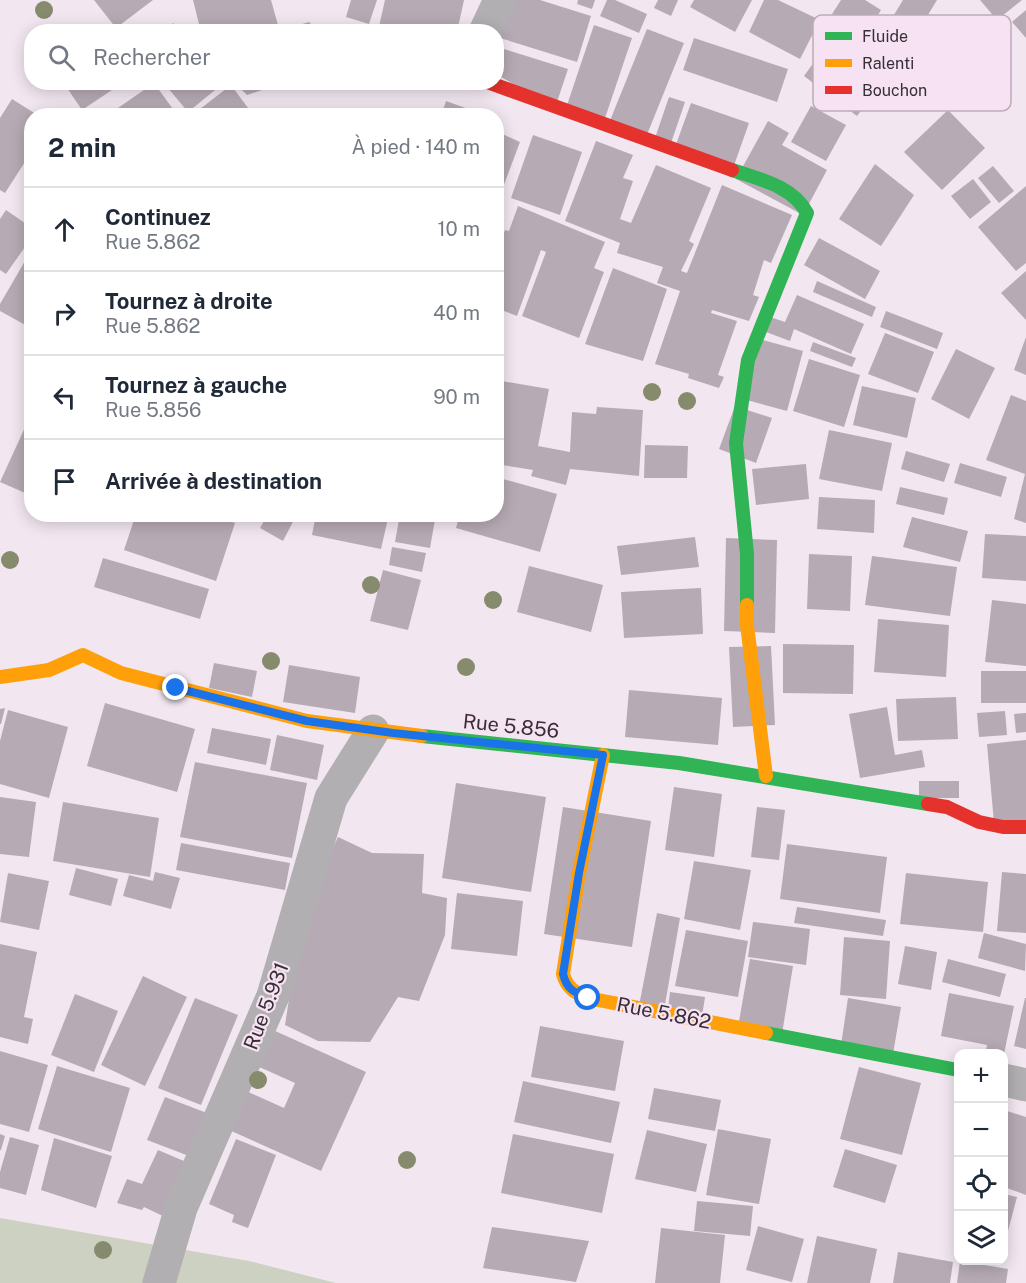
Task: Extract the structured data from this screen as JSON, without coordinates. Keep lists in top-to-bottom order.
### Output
{
  "streets": {
    "street": ["Rue 5.856", "Rue 5.931", "Rue 5.862"]
  },
  "crossings": [
    ["Rue 5.856", "Rue 5.931"],
    ["Rue 5.856", "Rue 5.862"]
  ],
  "legend": ["Fluide", "Ralenti", "Bouchon"],
  "page": {
    "search": "Rechercher",
    "heading": ["2 min", "À pied · 140 m"],
    "list": [
      ["Continuez", "Rue 5.862", "10 m"],
      ["Tournez à droite", "Rue 5.862", "40 m"],
      ["Tournez à gauche", "Rue 5.856", "90 m"],
      "Arrivée à destination"
    ],
    "map_buttons": ["+", "−"]
  }
}
